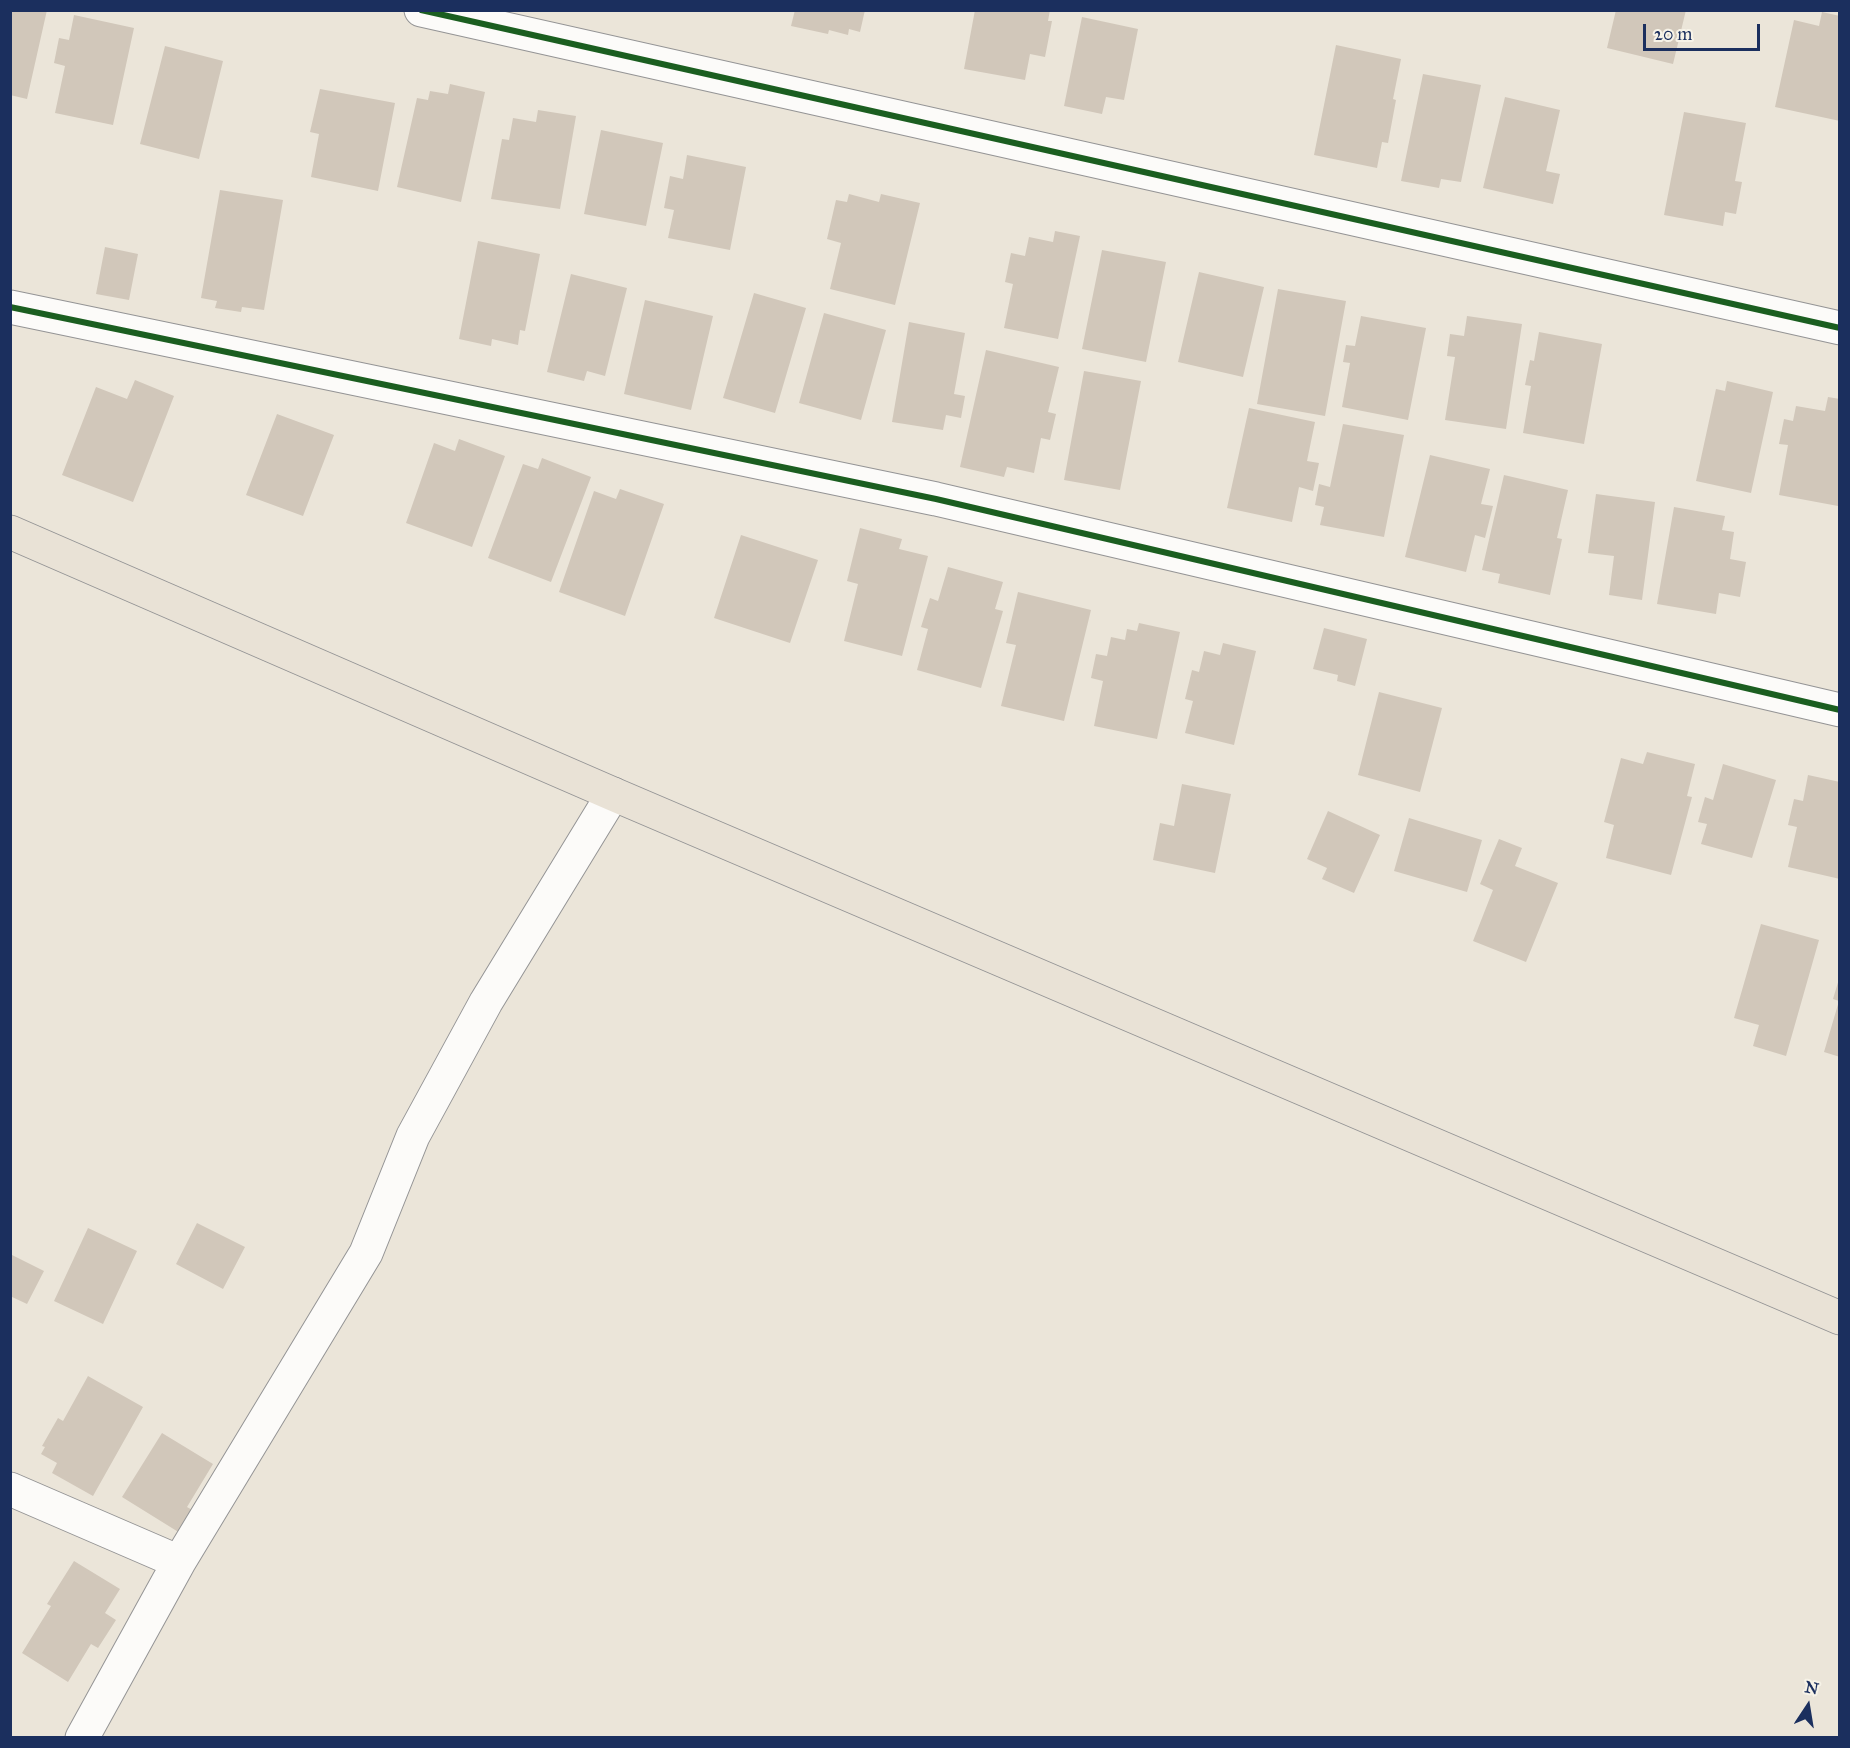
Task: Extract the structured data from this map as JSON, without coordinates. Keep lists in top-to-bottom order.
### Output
{
  "scale_bar": "20 m",
  "north": "top"
}
